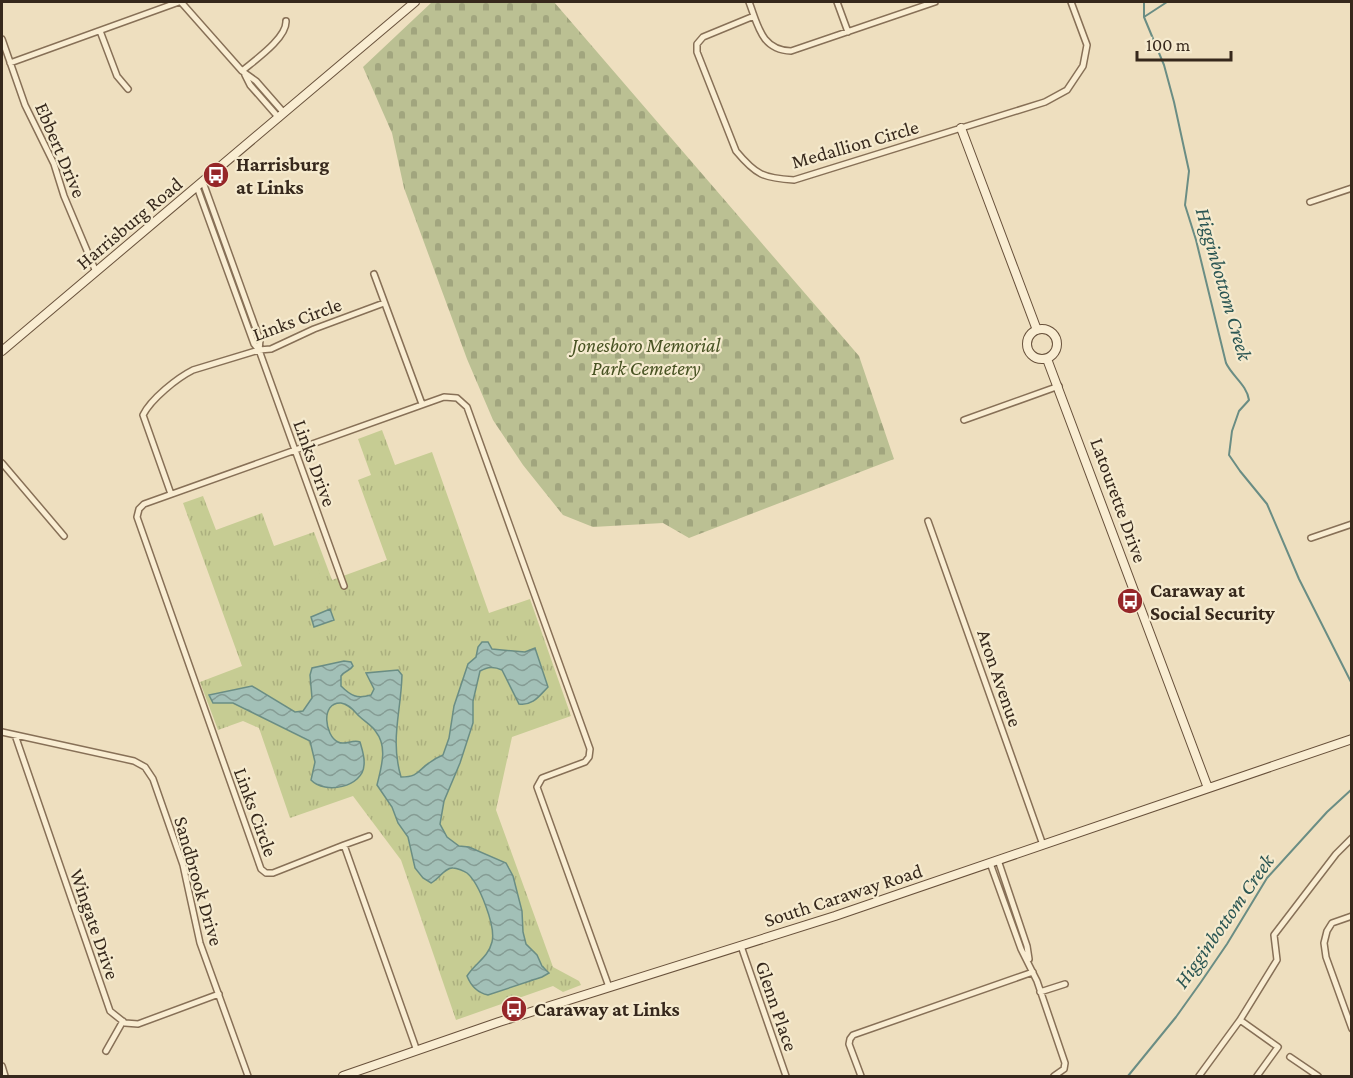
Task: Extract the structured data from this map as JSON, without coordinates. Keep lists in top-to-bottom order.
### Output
{
  "streets": {
    "street": [
      "Medallion Circle",
      "Ebbert Drive",
      "Harrisburg Road",
      "Links Circle",
      "Links Drive",
      "Latourette Drive",
      "Aron Avenue",
      "Sandbrook Drive",
      "South Caraway Road",
      "Wingate Drive",
      "Glenn Place"
    ]
  },
  "crossings": [
    ["Ebbert Drive", "Harrisburg Road"],
    ["Harrisburg Road", "Links Drive"],
    ["Links Circle", "Links Drive"],
    ["Links Circle", "South Caraway Road"],
    ["Latourette Drive", "South Caraway Road"],
    ["Aron Avenue", "South Caraway Road"],
    ["Sandbrook Drive", "Wingate Drive"],
    ["South Caraway Road", "Glenn Place"]
  ],
  "water": ["Higginbottom Creek"],
  "parks": ["Jonesboro Memorial Park Cemetery"],
  "places": {
    "bus stop": ["Harrisburg at Links", "Caraway at Social Security", "Caraway at Links"]
  },
  "scale_bar": "100 m"
}
